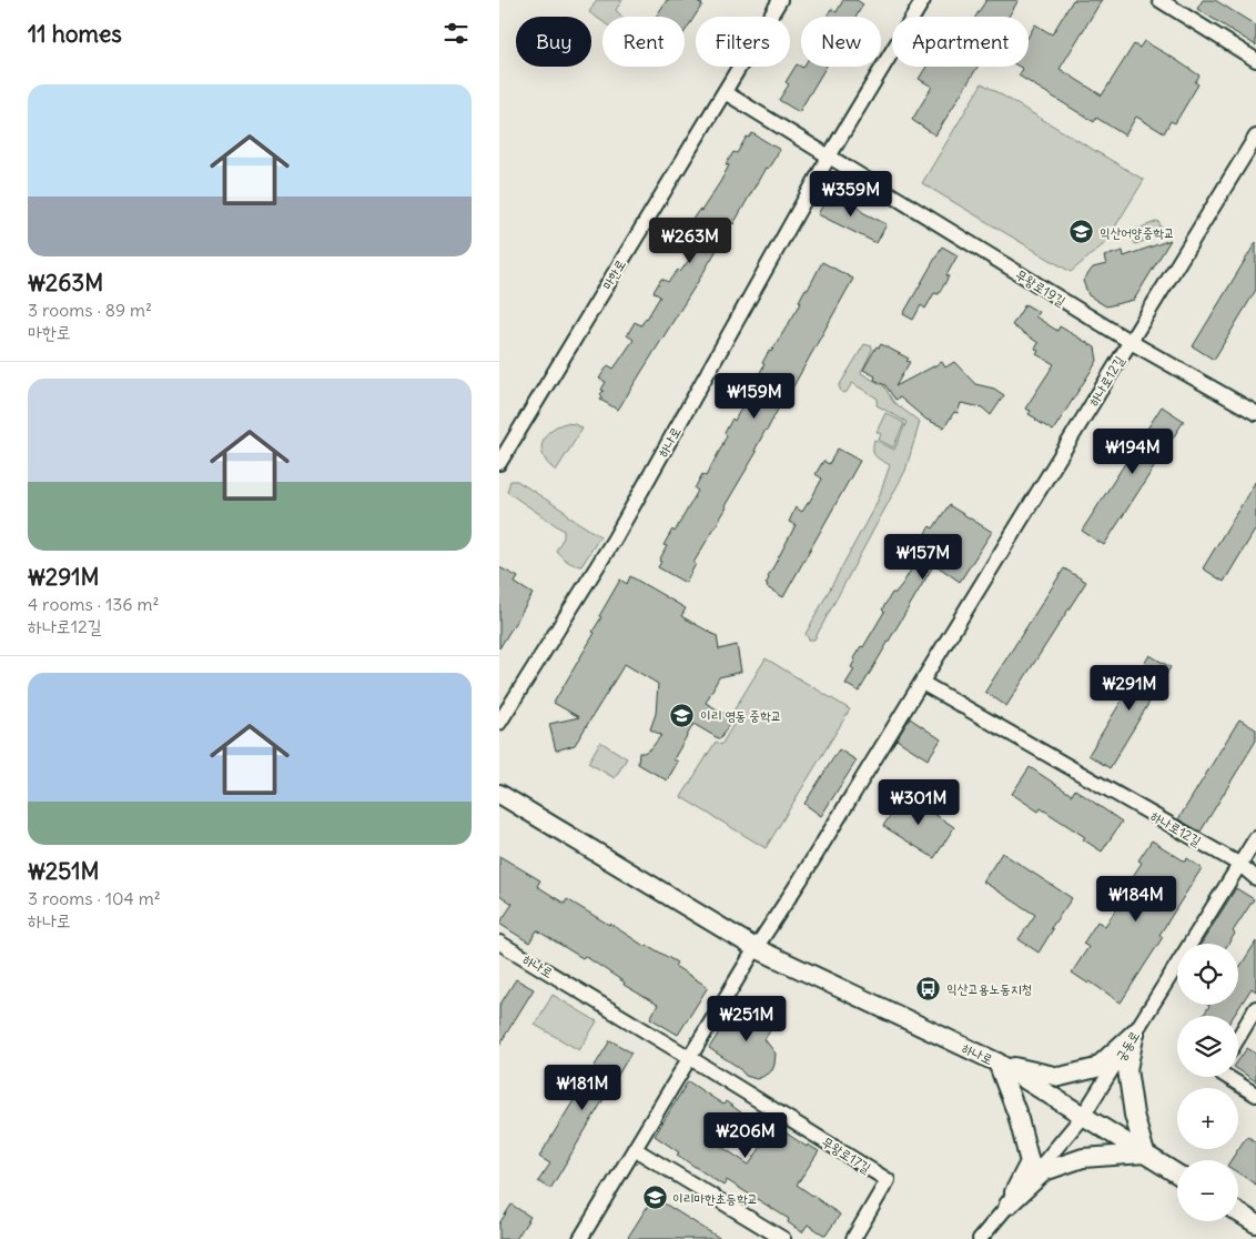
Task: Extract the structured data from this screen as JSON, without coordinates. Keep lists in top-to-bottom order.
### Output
{
  "streets": {
    "street": [
      "마한로",
      "무왕로19길",
      "하나로12길",
      "하나로",
      "궁동로",
      "무왕로17길"
    ]
  },
  "crossings": [
    ["마한로", "무왕로19길"],
    ["무왕로19길", "하나로12길"],
    ["무왕로19길", "하나로"],
    ["하나로12길", "하나로"],
    ["하나로12길", "궁동로"],
    ["하나로", "궁동로"],
    ["하나로", "무왕로17길"]
  ],
  "places": {
    "school or university": ["익산어양중학교", "이리 영동 중학교", "이리마한초등학교"],
    "bus stop": ["익산고용노동지청"]
  },
  "page": {
    "heading": "11 homes",
    "chip": [
      "Buy",
      "Rent",
      "Filters",
      "New",
      "Apartment"
    ],
    "list": [
      {
        "name": "₩263M",
        "note": "3 rooms · 89 m² · 마한로"
      },
      {
        "name": "₩291M",
        "note": "4 rooms · 136 m² · 하나로12길"
      },
      {
        "name": "₩251M",
        "note": "3 rooms · 104 m² · 하나로"
      }
    ],
    "price": [
      "₩359M",
      "₩263M",
      "₩159M",
      "₩194M",
      "₩157M",
      "₩291M",
      "₩301M",
      "₩184M",
      "₩251M",
      "₩181M",
      "₩206M"
    ],
    "map_buttons": ["+", "−"]
  }
}
